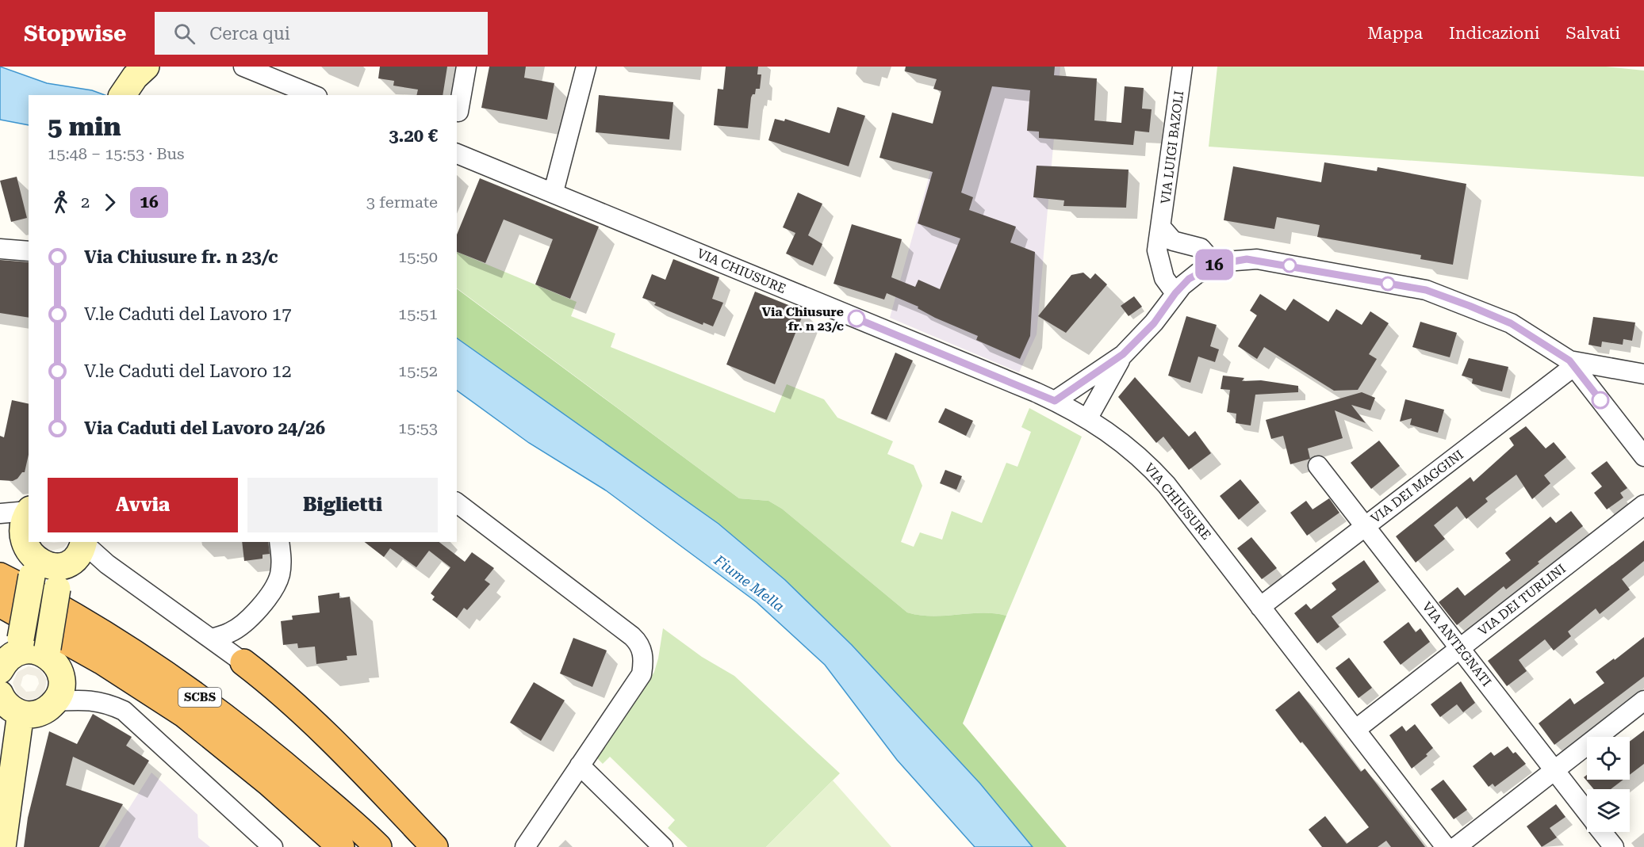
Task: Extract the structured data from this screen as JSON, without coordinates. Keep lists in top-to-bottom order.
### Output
{
  "streets": {
    "highway": ["SCBS"],
    "street": [
      "VIA LUIGI BAZOLI",
      "VIA CHIUSURE",
      "VIA DEI MAGGINI",
      "VIA DEI TURLINI",
      "VIA ANTEGNATI"
    ]
  },
  "crossings": [
    ["VIA CHIUSURE", "VIA DEI MAGGINI"],
    ["VIA CHIUSURE", "VIA DEI TURLINI"],
    ["VIA DEI MAGGINI", "VIA ANTEGNATI"],
    ["VIA DEI TURLINI", "VIA ANTEGNATI"]
  ],
  "water": ["Fiume Mella"],
  "places": ["Via Chiusure fr. n 23/c"],
  "lines": ["bus line 16"],
  "page": {
    "header": "Stopwise",
    "search": "Cerca qui",
    "nav": ["Mappa", "Indicazioni", "Salvati"],
    "on_map": "16",
    "heading": ["5 min", "15:48 – 15:53 · Bus", "3.20 €"],
    "legs": ["2", "16", "3 fermate"],
    "list": [
      {
        "name": "Via Chiusure fr. n 23/c",
        "value": "15:50"
      },
      {
        "name": "V.le Caduti del Lavoro 17",
        "value": "15:51"
      },
      {
        "name": "V.le Caduti del Lavoro 12",
        "value": "15:52"
      },
      {
        "name": "Via Caduti del Lavoro 24/26",
        "value": "15:53"
      }
    ],
    "buttons": ["Avvia", "Biglietti"]
  }
}
